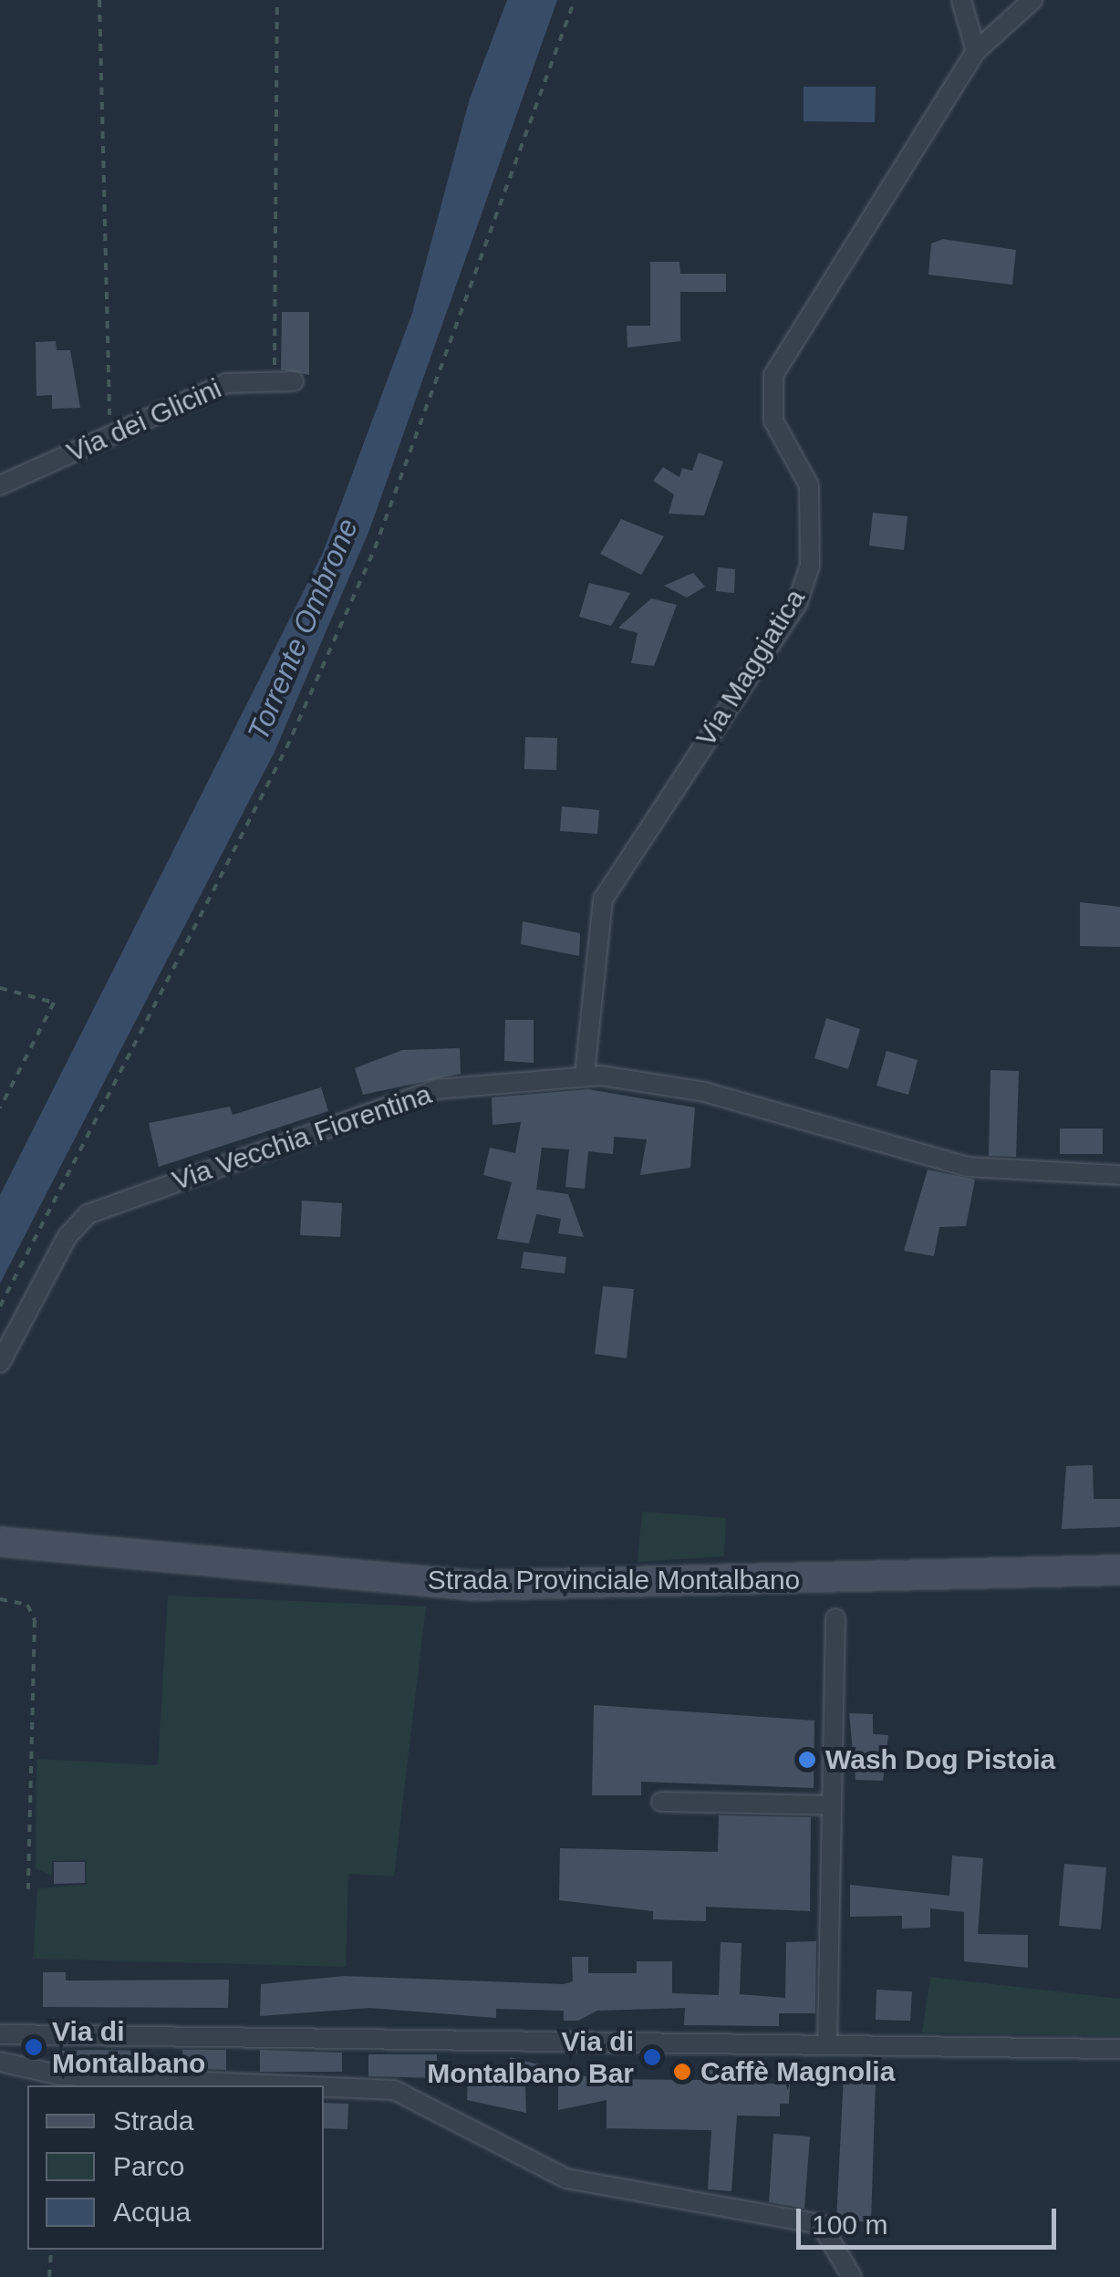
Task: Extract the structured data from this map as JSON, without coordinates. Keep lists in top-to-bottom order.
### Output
{
  "streets": {
    "main road": ["Strada Provinciale Montalbano"],
    "street": ["Via dei Glicini", "Via Maggiatica", "Via Vecchia Fiorentina"]
  },
  "crossings": [
    ["Via Maggiatica", "Via Vecchia Fiorentina"]
  ],
  "water": ["Torrente Ombrone"],
  "places": [
    "Wash Dog Pistoia",
    "Via di Montalbano",
    "Via di Montalbano Bar",
    "Caffè Magnolia"
  ],
  "legend": ["Strada", "Parco", "Acqua"],
  "scale_bar": "100 m"
}
